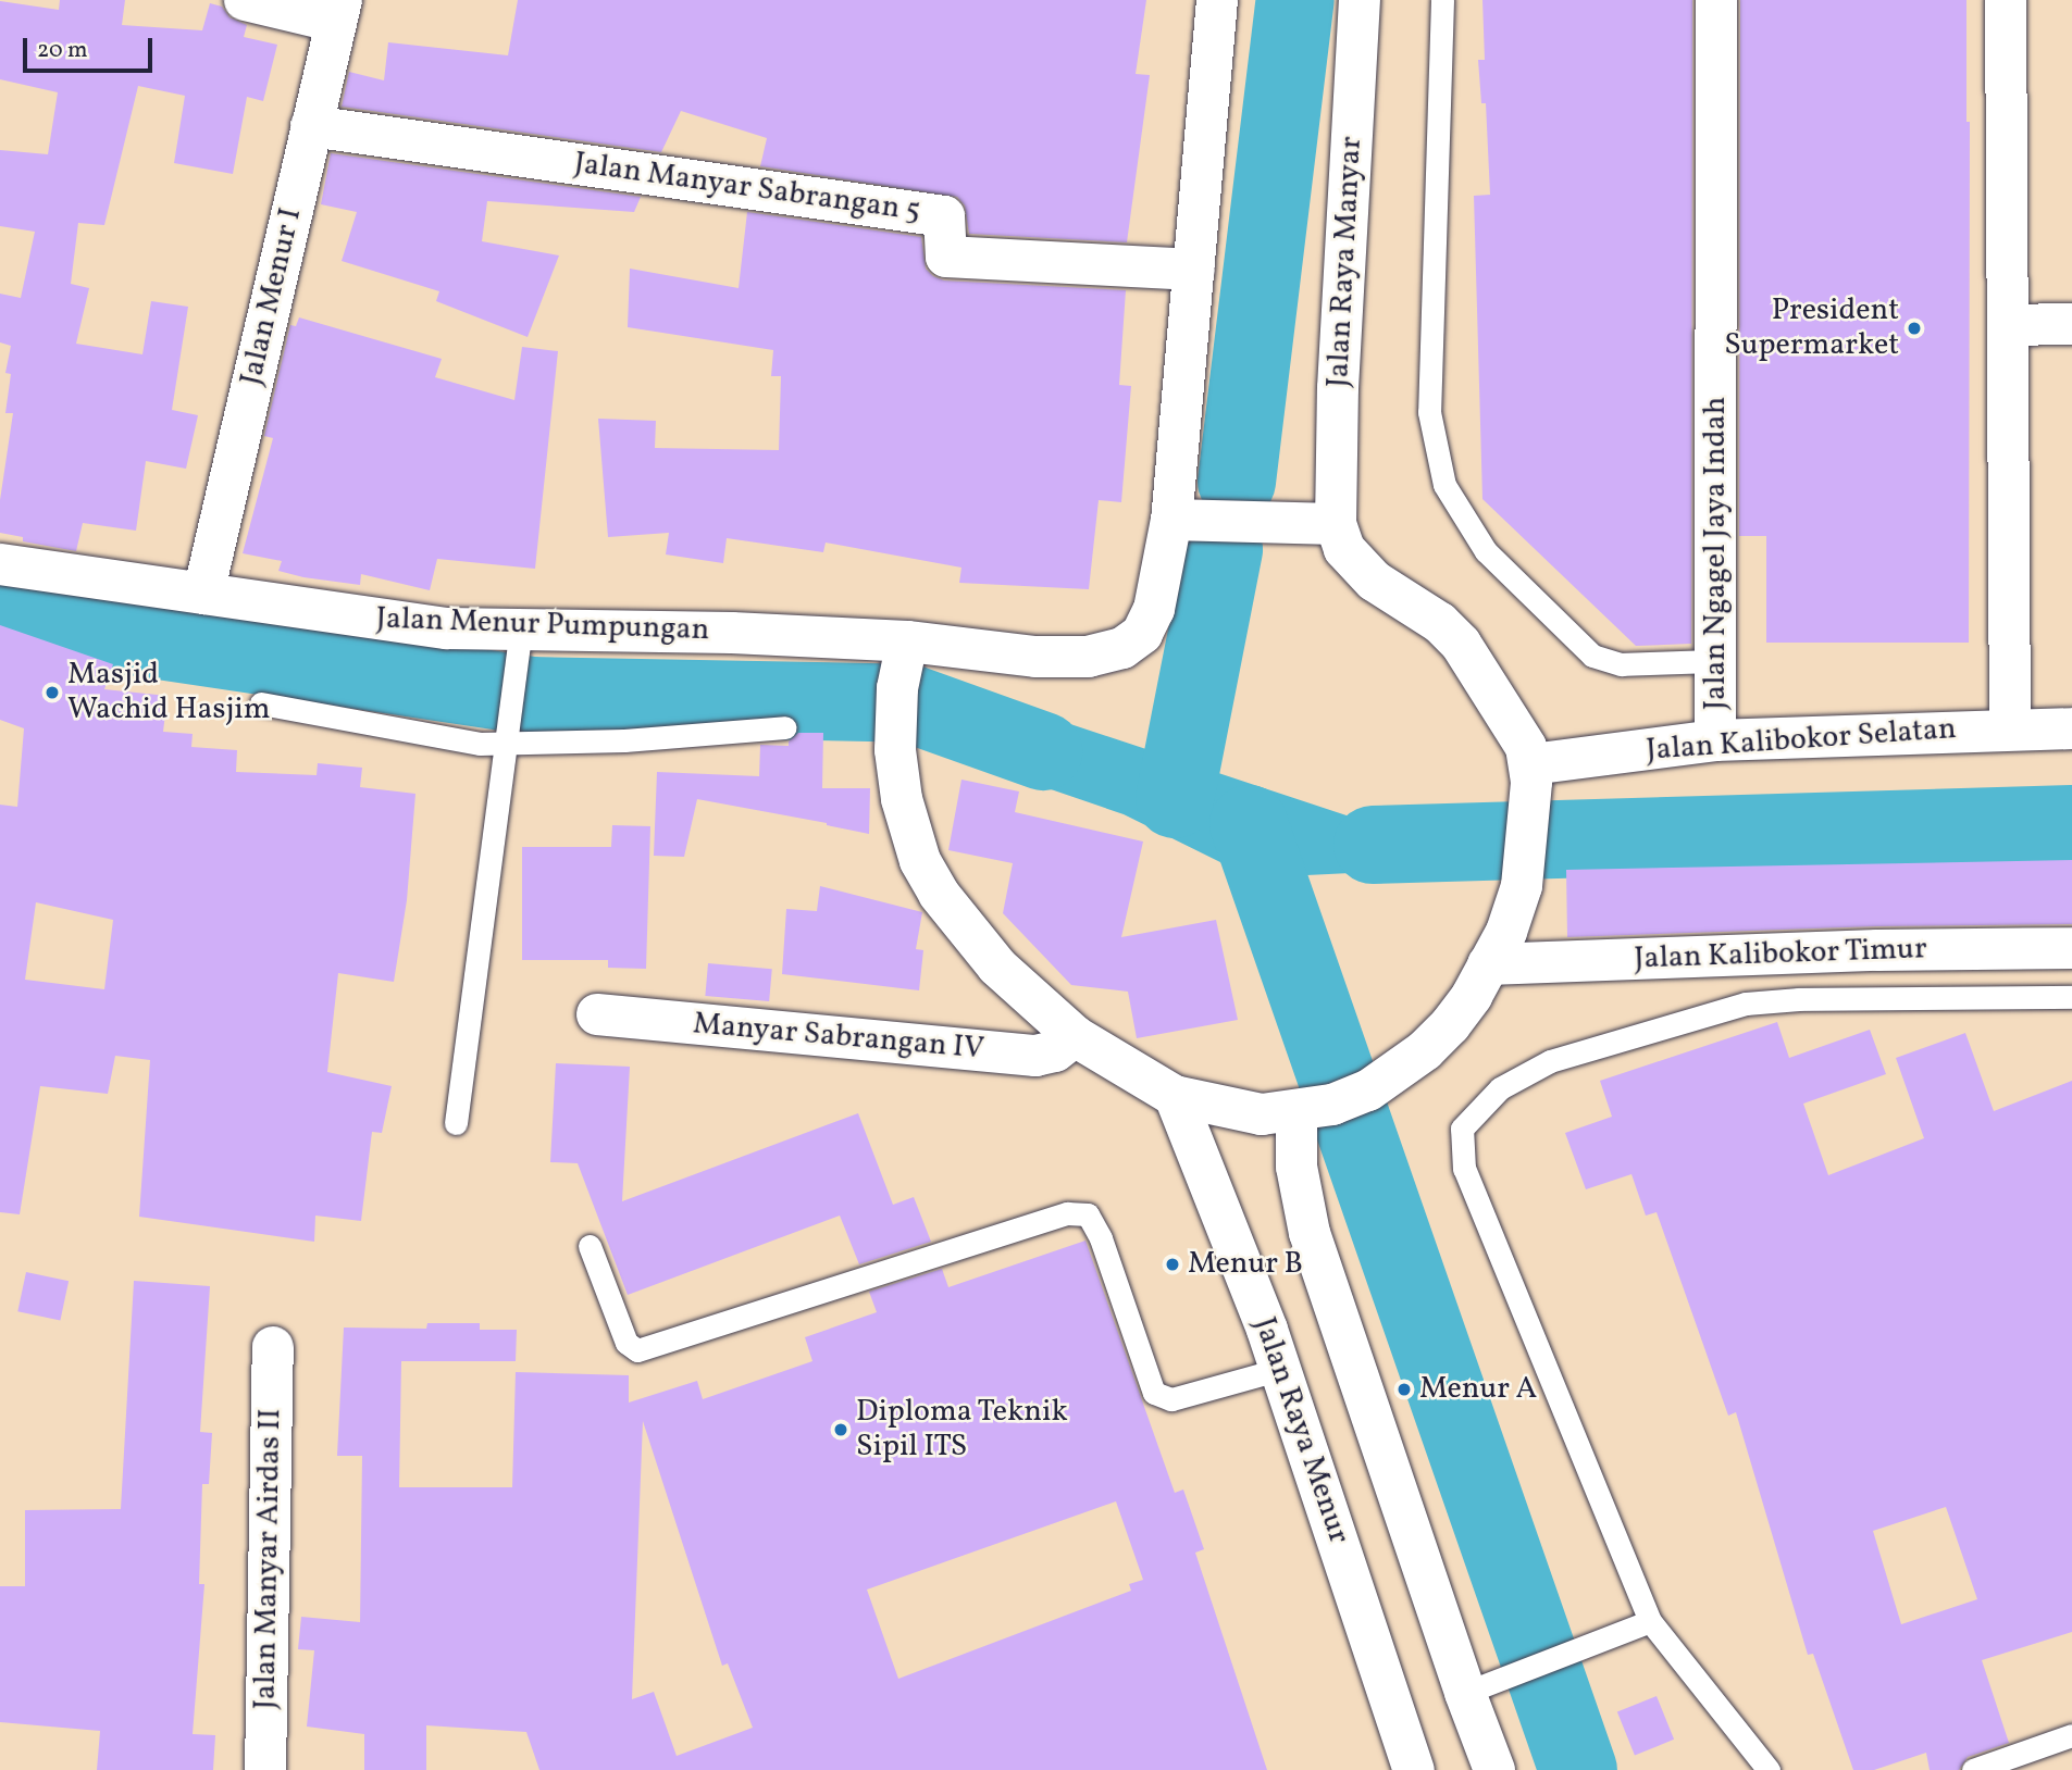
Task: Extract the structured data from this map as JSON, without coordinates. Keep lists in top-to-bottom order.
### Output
{
  "streets": {
    "street": [
      "Jalan Manyar Sabrangan 5",
      "Jalan Raya Manyar",
      "Jalan Menur I",
      "Jalan Ngagel Jaya Indah",
      "Jalan Menur Pumpungan",
      "Jalan Kalibokor Selatan",
      "Jalan Kalibokor Timur",
      "Manyar Sabrangan IV",
      "Jalan Raya Menur",
      "Jalan Manyar Airdas II"
    ]
  },
  "crossings": [
    ["Jalan Manyar Sabrangan 5", "Jalan Menur I"],
    ["Jalan Menur I", "Jalan Menur Pumpungan"],
    ["Jalan Ngagel Jaya Indah", "Jalan Kalibokor Selatan"]
  ],
  "places": [
    "President Supermarket",
    "Masjid Wachid Hasjim",
    "Menur B",
    "Menur A",
    "Diploma Teknik Sipil ITS"
  ],
  "scale_bar": "20 m"
}
